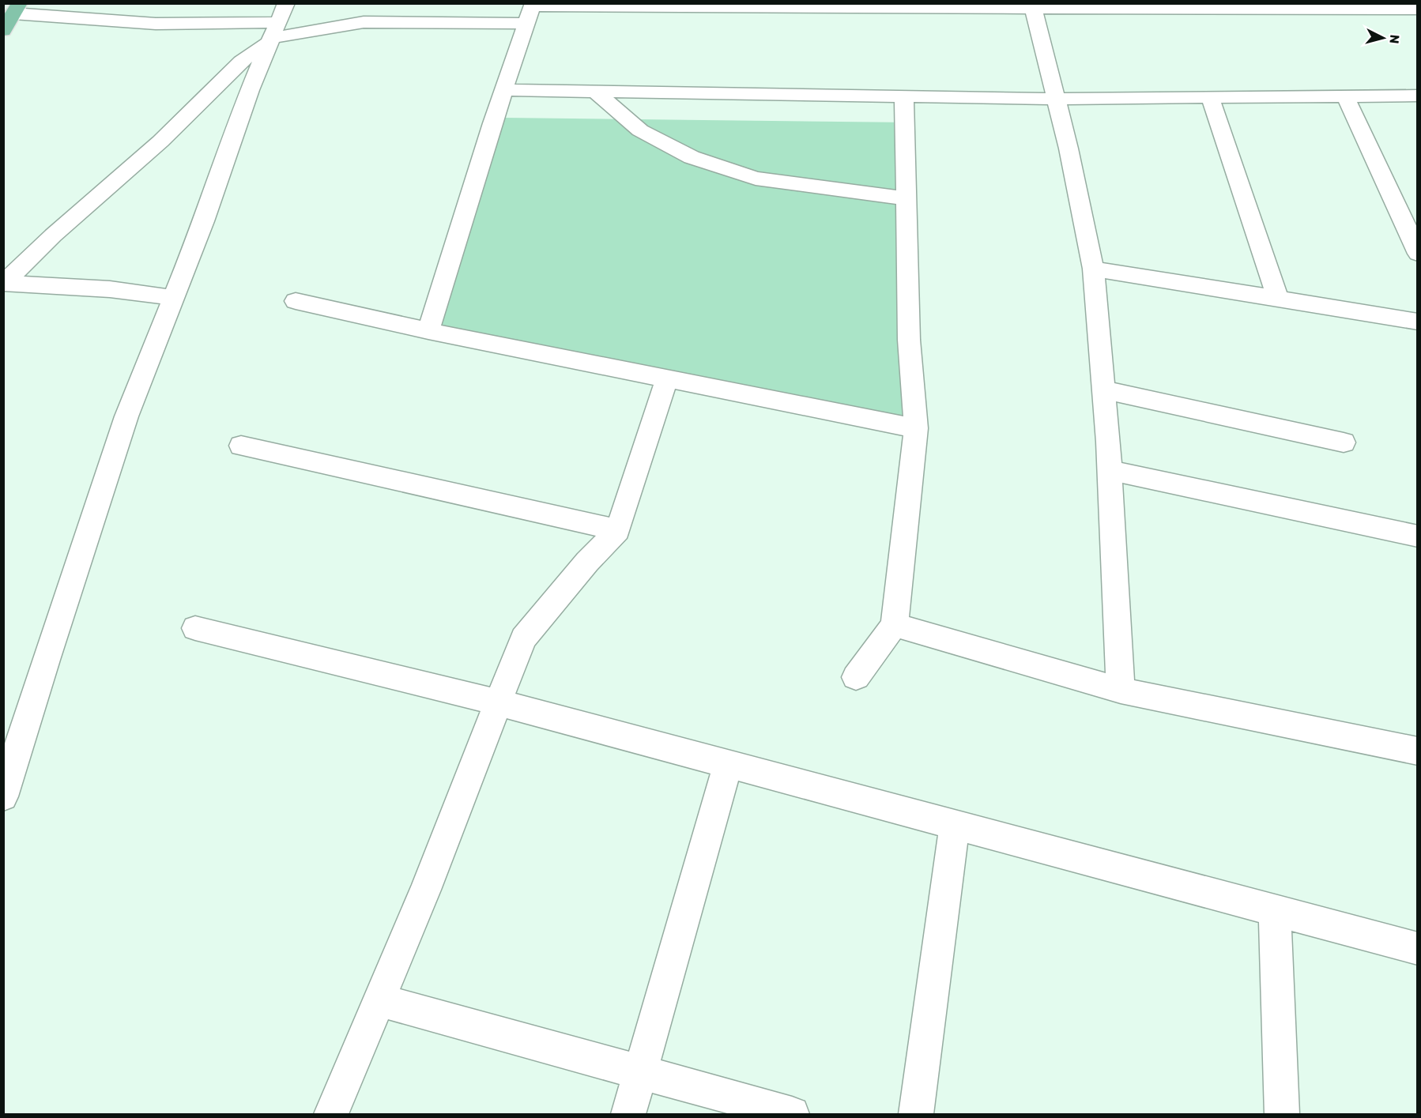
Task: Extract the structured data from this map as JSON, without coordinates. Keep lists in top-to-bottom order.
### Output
{
  "north": "right"
}
